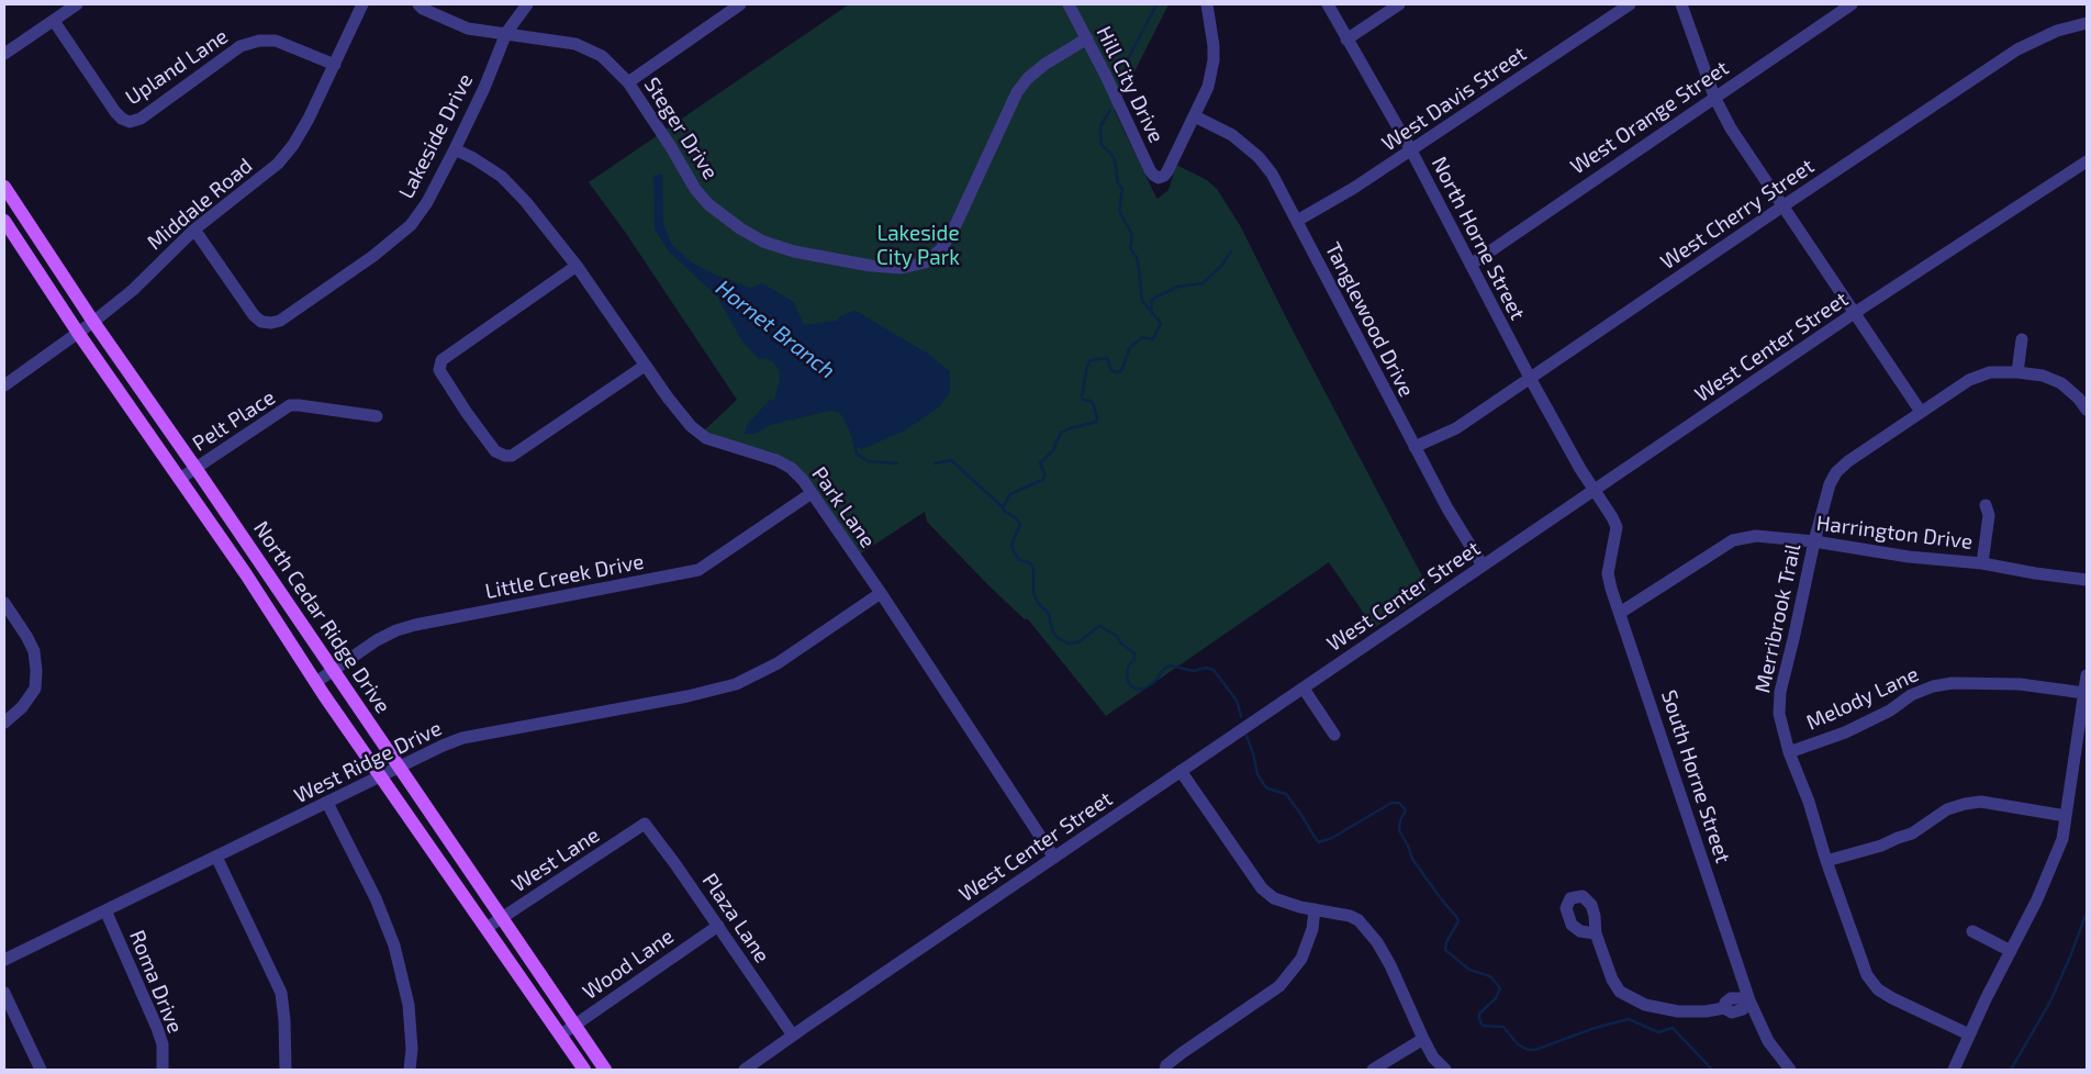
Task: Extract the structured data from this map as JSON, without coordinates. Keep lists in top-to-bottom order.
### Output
{
  "streets": {
    "main road": ["North Cedar Ridge Drive"],
    "street": [
      "Upland Lane",
      "Hill City Drive",
      "West Davis Street",
      "West Orange Street",
      "Steger Drive",
      "Lakeside Drive",
      "Middale Road",
      "West Cherry Street",
      "North Horne Street",
      "Tanglewood Drive",
      "West Center Street",
      "Pelt Place",
      "Park Lane",
      "Harrington Drive",
      "Little Creek Drive",
      "Merribrook Trail",
      "Melody Lane",
      "West Ridge Drive",
      "South Horne Street",
      "West Lane",
      "Plaza Lane",
      "Wood Lane",
      "Roma Drive"
    ]
  },
  "crossings": [
    ["Upland Lane", "Middale Road"],
    ["Hill City Drive", "Steger Drive"],
    ["Hill City Drive", "Tanglewood Drive"],
    ["West Davis Street", "North Horne Street"],
    ["West Davis Street", "Tanglewood Drive"],
    ["West Orange Street", "North Horne Street"],
    ["Steger Drive", "Lakeside Drive"],
    ["Lakeside Drive", "Middale Road"],
    ["Lakeside Drive", "Park Lane"],
    ["Middale Road", "North Cedar Ridge Drive"],
    ["West Cherry Street", "North Horne Street"],
    ["West Cherry Street", "Tanglewood Drive"],
    ["North Horne Street", "West Center Street"],
    ["North Horne Street", "South Horne Street"],
    ["Tanglewood Drive", "West Center Street"],
    ["West Center Street", "Park Lane"],
    ["West Center Street", "South Horne Street"],
    ["West Center Street", "Plaza Lane"],
    ["Pelt Place", "North Cedar Ridge Drive"],
    ["Park Lane", "Little Creek Drive"],
    ["Park Lane", "West Ridge Drive"],
    ["Harrington Drive", "Merribrook Trail"],
    ["Harrington Drive", "South Horne Street"],
    ["Little Creek Drive", "North Cedar Ridge Drive"],
    ["North Cedar Ridge Drive", "West Ridge Drive"],
    ["North Cedar Ridge Drive", "West Lane"],
    ["North Cedar Ridge Drive", "Wood Lane"],
    ["Merribrook Trail", "Melody Lane"],
    ["West Ridge Drive", "Roma Drive"],
    ["West Lane", "Plaza Lane"],
    ["Plaza Lane", "Wood Lane"]
  ],
  "water": ["Hornet Branch"],
  "parks": ["Lakeside City Park"]
}
